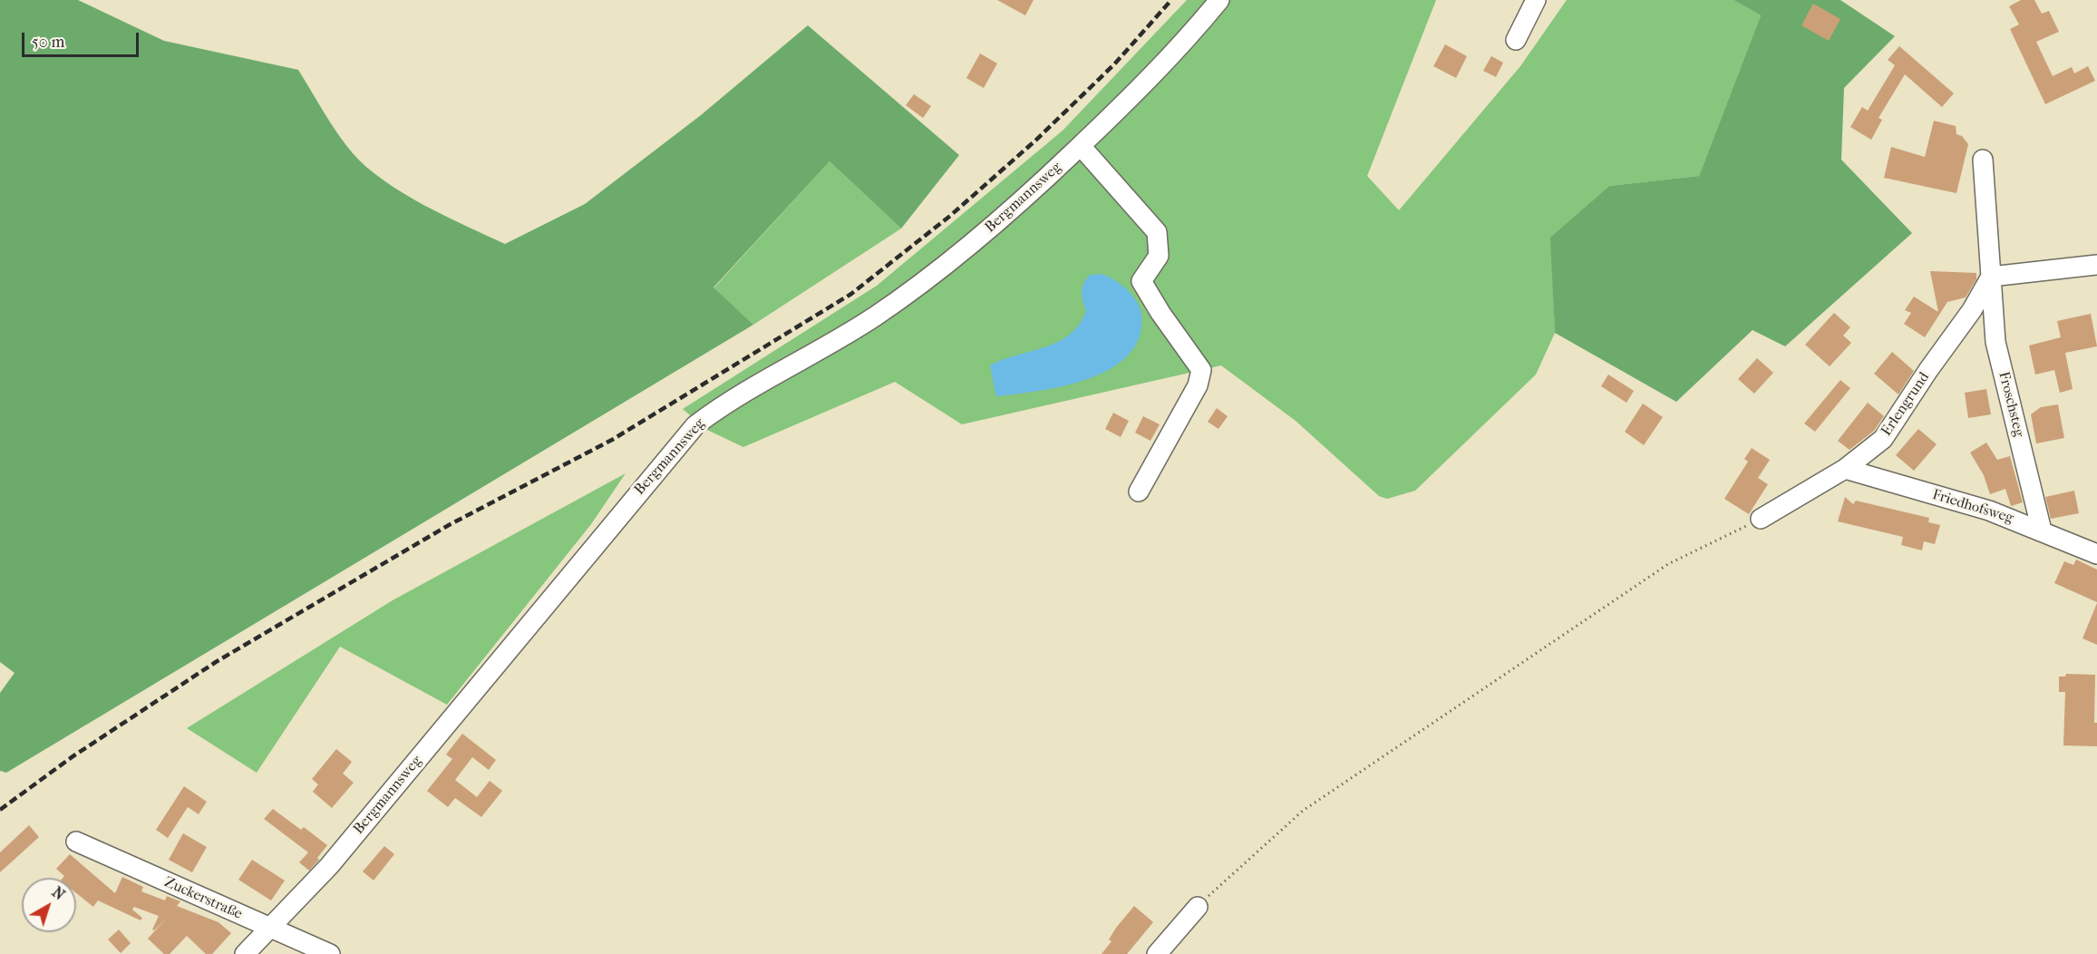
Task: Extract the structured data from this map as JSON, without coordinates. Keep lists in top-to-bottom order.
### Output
{
  "streets": {
    "street": [
      "Bergmannsweg",
      "Erlengrund",
      "Froschsteg",
      "Friedhofsweg",
      "Zuckerstraße"
    ]
  },
  "crossings": [
    ["Bergmannsweg", "Zuckerstraße"],
    ["Erlengrund", "Froschsteg"],
    ["Erlengrund", "Friedhofsweg"],
    ["Froschsteg", "Friedhofsweg"]
  ],
  "scale_bar": "50 m",
  "north": "top right"
}
